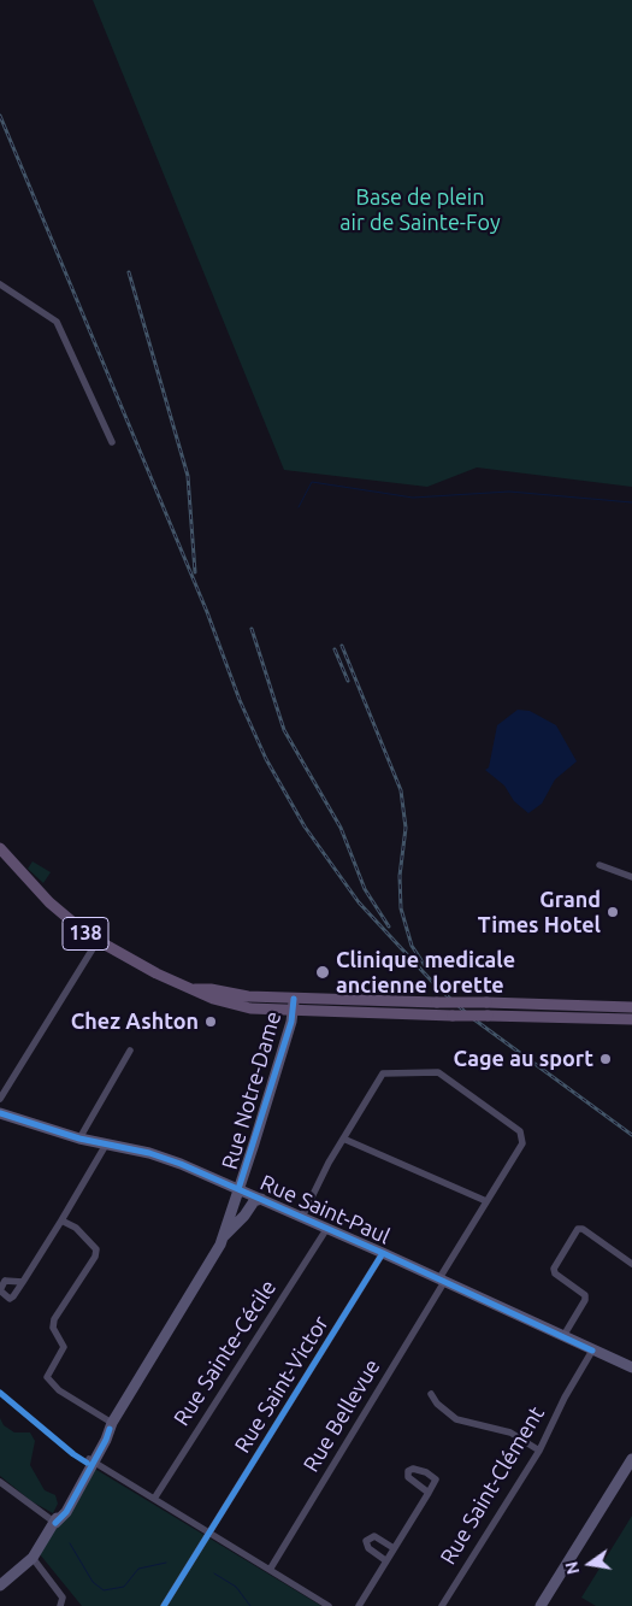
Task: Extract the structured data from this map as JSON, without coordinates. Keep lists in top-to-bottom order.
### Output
{
  "streets": {
    "main road": ["138"],
    "street": [
      "Rue Notre-Dame",
      "Rue Saint-Paul",
      "Rue Sainte-Cécile",
      "Rue Saint-Victor",
      "Rue Bellevue",
      "Rue Saint-Clément"
    ]
  },
  "crossings": [
    ["138", "Rue Notre-Dame"],
    ["Rue Notre-Dame", "Rue Saint-Paul"],
    ["Rue Saint-Paul", "Rue Sainte-Cécile"],
    ["Rue Saint-Paul", "Rue Saint-Victor"],
    ["Rue Saint-Paul", "Rue Bellevue"],
    ["Rue Saint-Paul", "Rue Saint-Clément"]
  ],
  "parks": ["Base de plein air de Sainte-Foy"],
  "places": [
    "Grand Times Hotel",
    "Clinique medicale ancienne lorette",
    "Chez Ashton",
    "Cage au sport"
  ],
  "north": "left"
}
